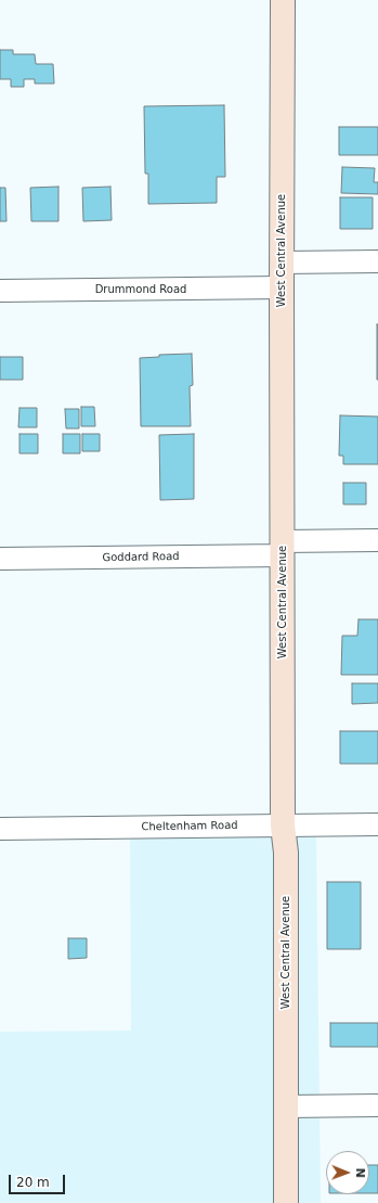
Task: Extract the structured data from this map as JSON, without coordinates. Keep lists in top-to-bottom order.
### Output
{
  "streets": {
    "main road": ["West Central Avenue"],
    "street": ["Drummond Road", "Goddard Road", "Cheltenham Road"]
  },
  "crossings": [
    ["West Central Avenue", "Drummond Road"],
    ["West Central Avenue", "Goddard Road"],
    ["West Central Avenue", "Cheltenham Road"]
  ],
  "scale_bar": "20 m",
  "north": "right"
}
